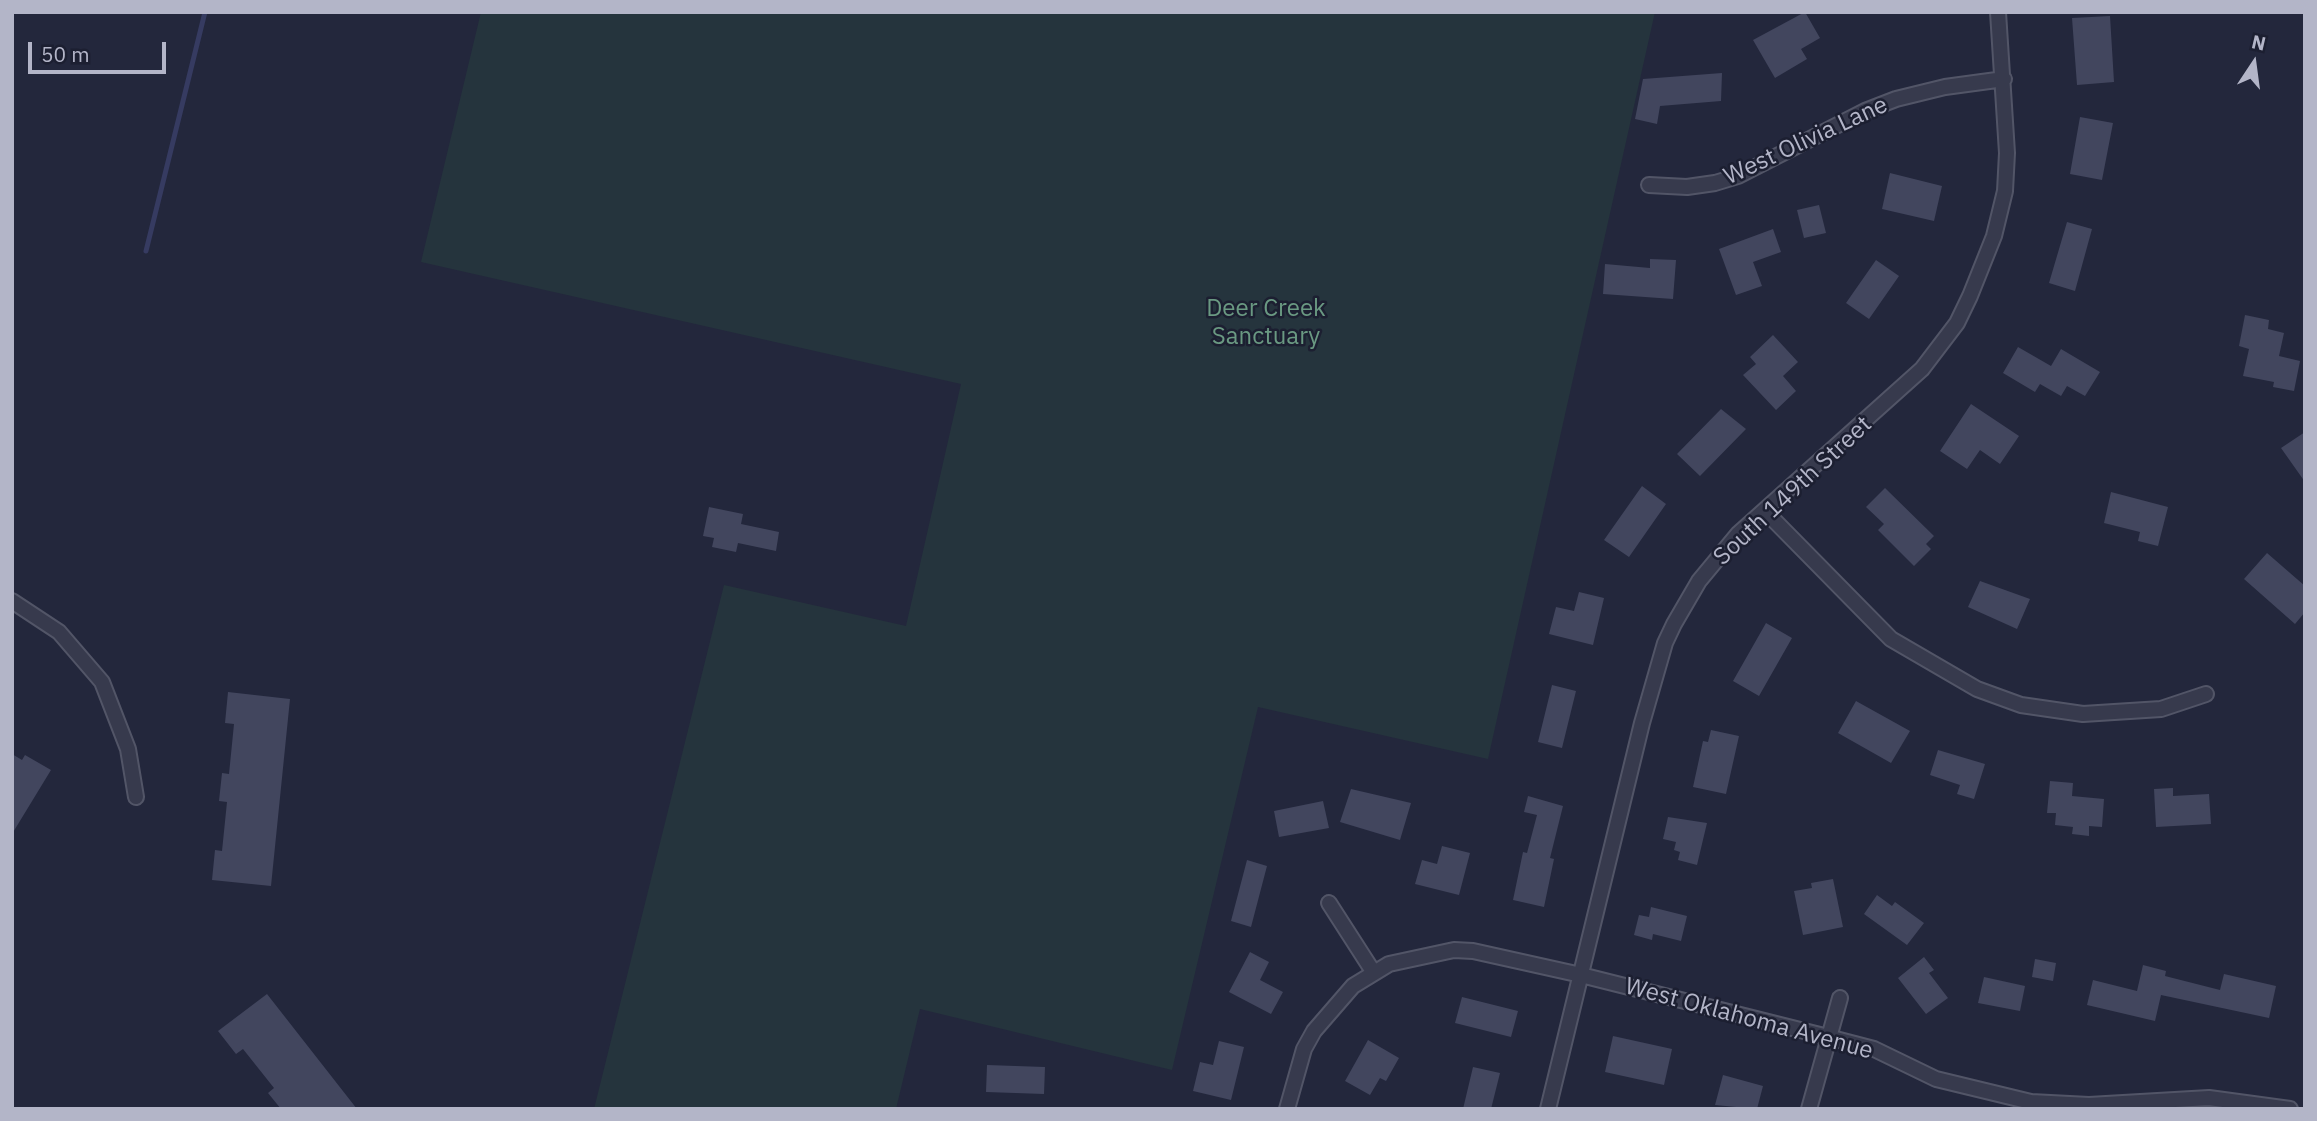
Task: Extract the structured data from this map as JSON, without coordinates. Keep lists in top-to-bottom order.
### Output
{
  "streets": {
    "street": ["West Olivia Lane", "South 149th Street", "West Oklahoma Avenue"]
  },
  "crossings": [
    ["West Olivia Lane", "South 149th Street"],
    ["South 149th Street", "West Oklahoma Avenue"]
  ],
  "parks": ["Deer Creek Sanctuary"],
  "scale_bar": "50 m",
  "north": "top"
}
